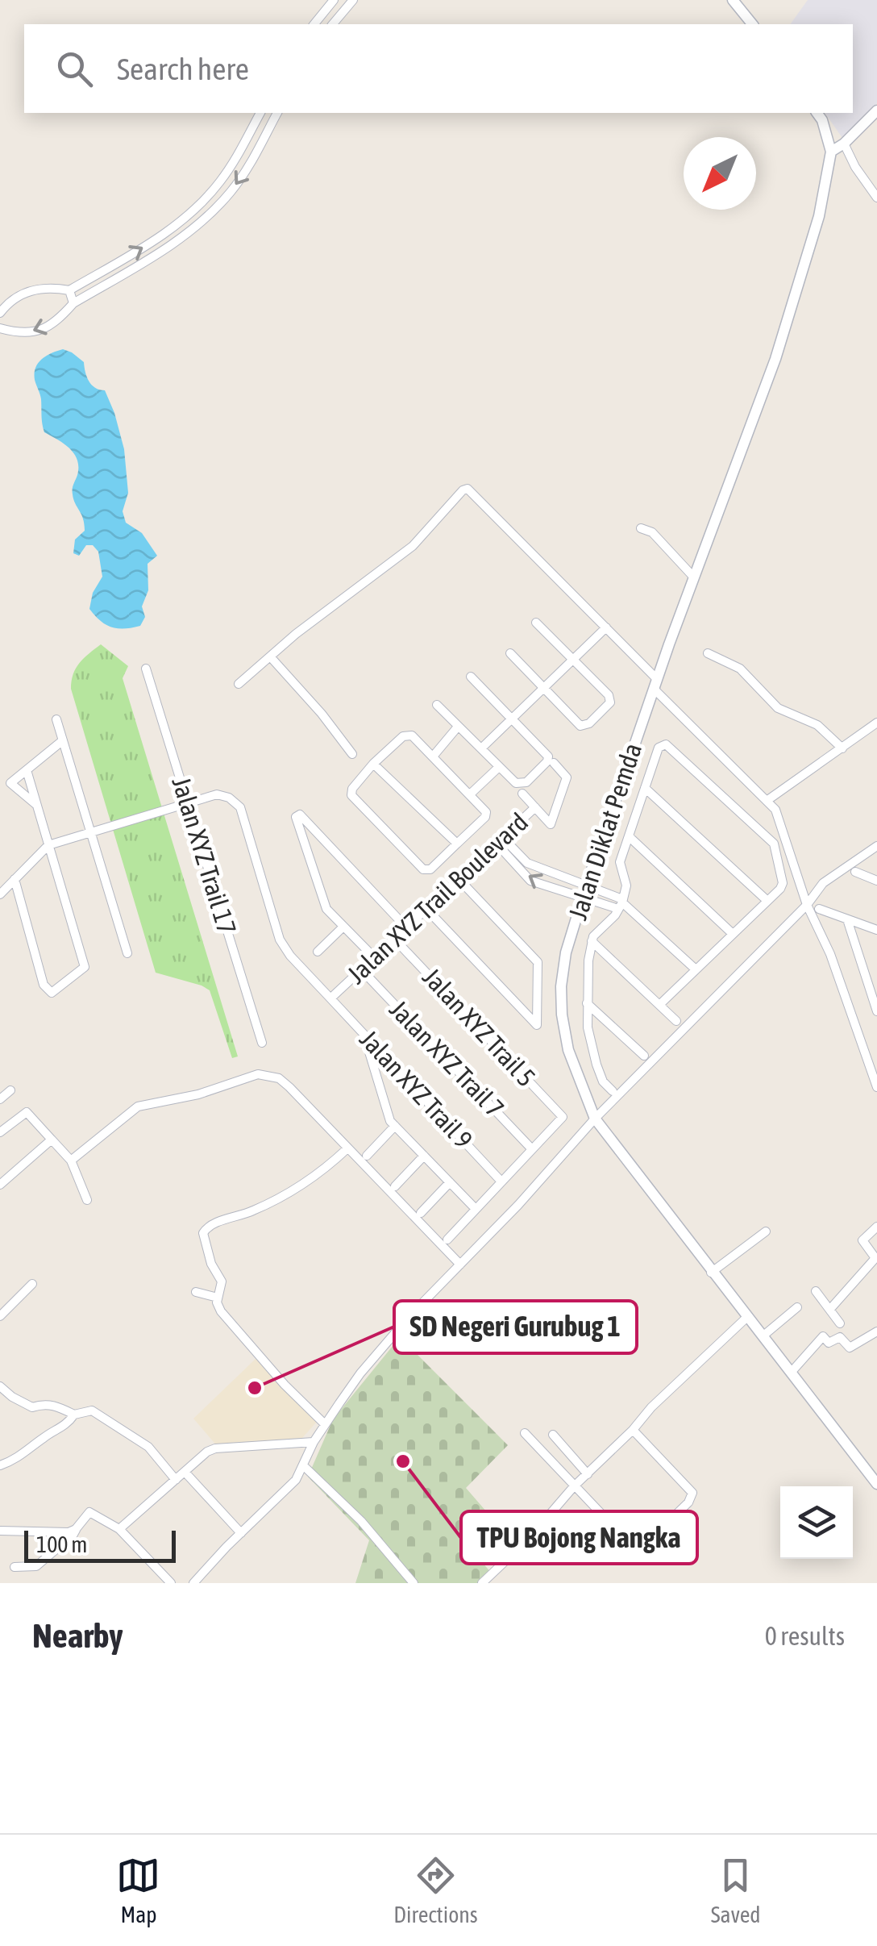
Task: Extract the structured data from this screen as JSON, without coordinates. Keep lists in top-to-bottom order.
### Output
{
  "streets": {
    "street": [
      "Jalan Diklat Pemda",
      "Jalan XYZ Trail 17",
      "Jalan XYZ Trail Boulevard",
      "Jalan XYZ Trail 5",
      "Jalan XYZ Trail 7",
      "Jalan XYZ Trail 9"
    ]
  },
  "crossings": [
    ["Jalan XYZ Trail 17", "Jalan XYZ Trail Boulevard"],
    ["Jalan XYZ Trail Boulevard", "Jalan XYZ Trail 5"],
    ["Jalan XYZ Trail Boulevard", "Jalan XYZ Trail 7"],
    ["Jalan XYZ Trail Boulevard", "Jalan XYZ Trail 9"],
    ["Jalan XYZ Trail 5", "Jalan XYZ Trail 7"]
  ],
  "places": ["SD Negeri Gurubug 1", "TPU Bojong Nangka"],
  "scale_bar": "100 m",
  "north": "bottom left",
  "page": {
    "search": "Search here",
    "scale": "100 m",
    "heading": ["Nearby", "0 results"],
    "nav": ["Map", "Directions", "Saved"]
  }
}
